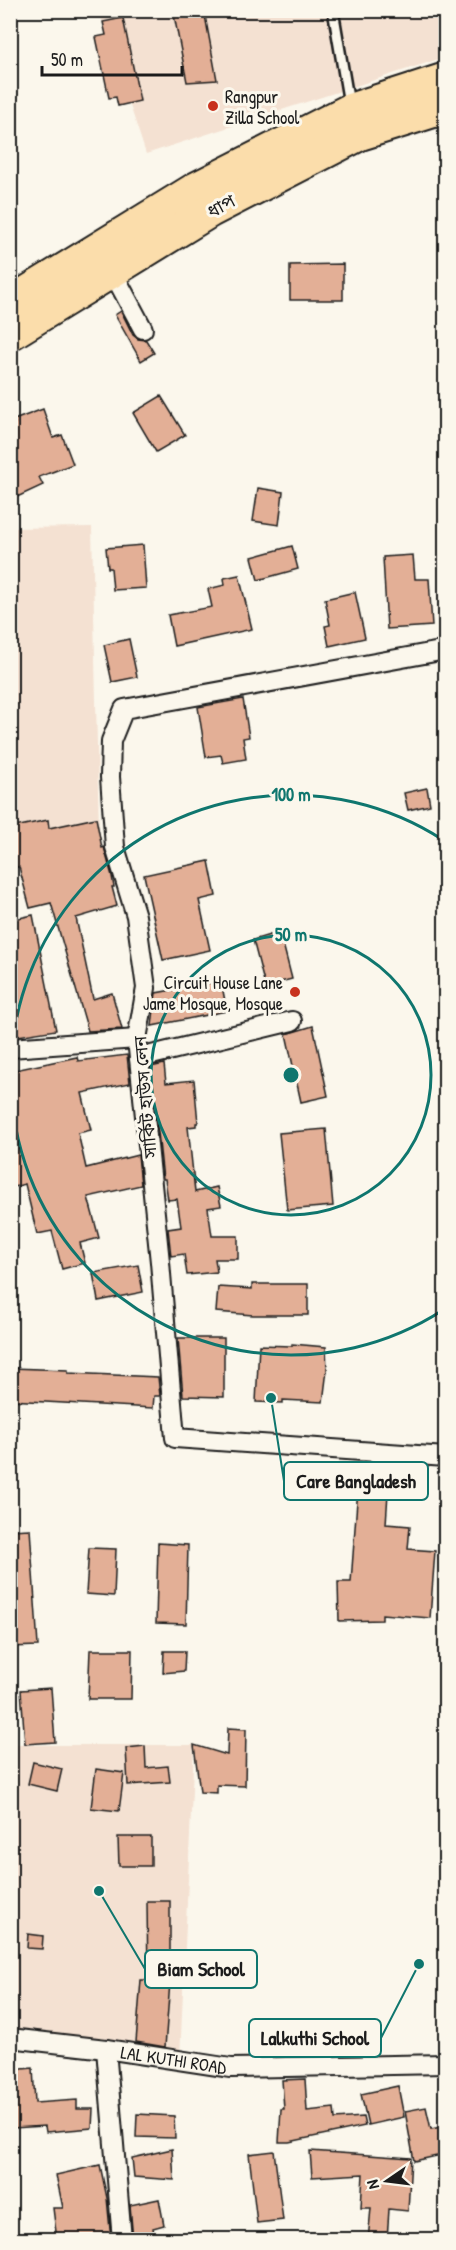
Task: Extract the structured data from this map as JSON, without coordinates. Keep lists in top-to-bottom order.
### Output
{
  "streets": {
    "highway": ["ধাপ"],
    "street": ["সার্কিট হাউস লেন", "LAL KUTHI ROAD"]
  },
  "places": [
    "Rangpur Zilla School",
    "Circuit House Lane Jame Mosque, Mosque",
    "Care Bangladesh",
    "Biam School",
    "Lalkuthi School"
  ],
  "scale_bar": "50 m",
  "north": "left",
  "rings": ["100 m", "50 m"]
}
